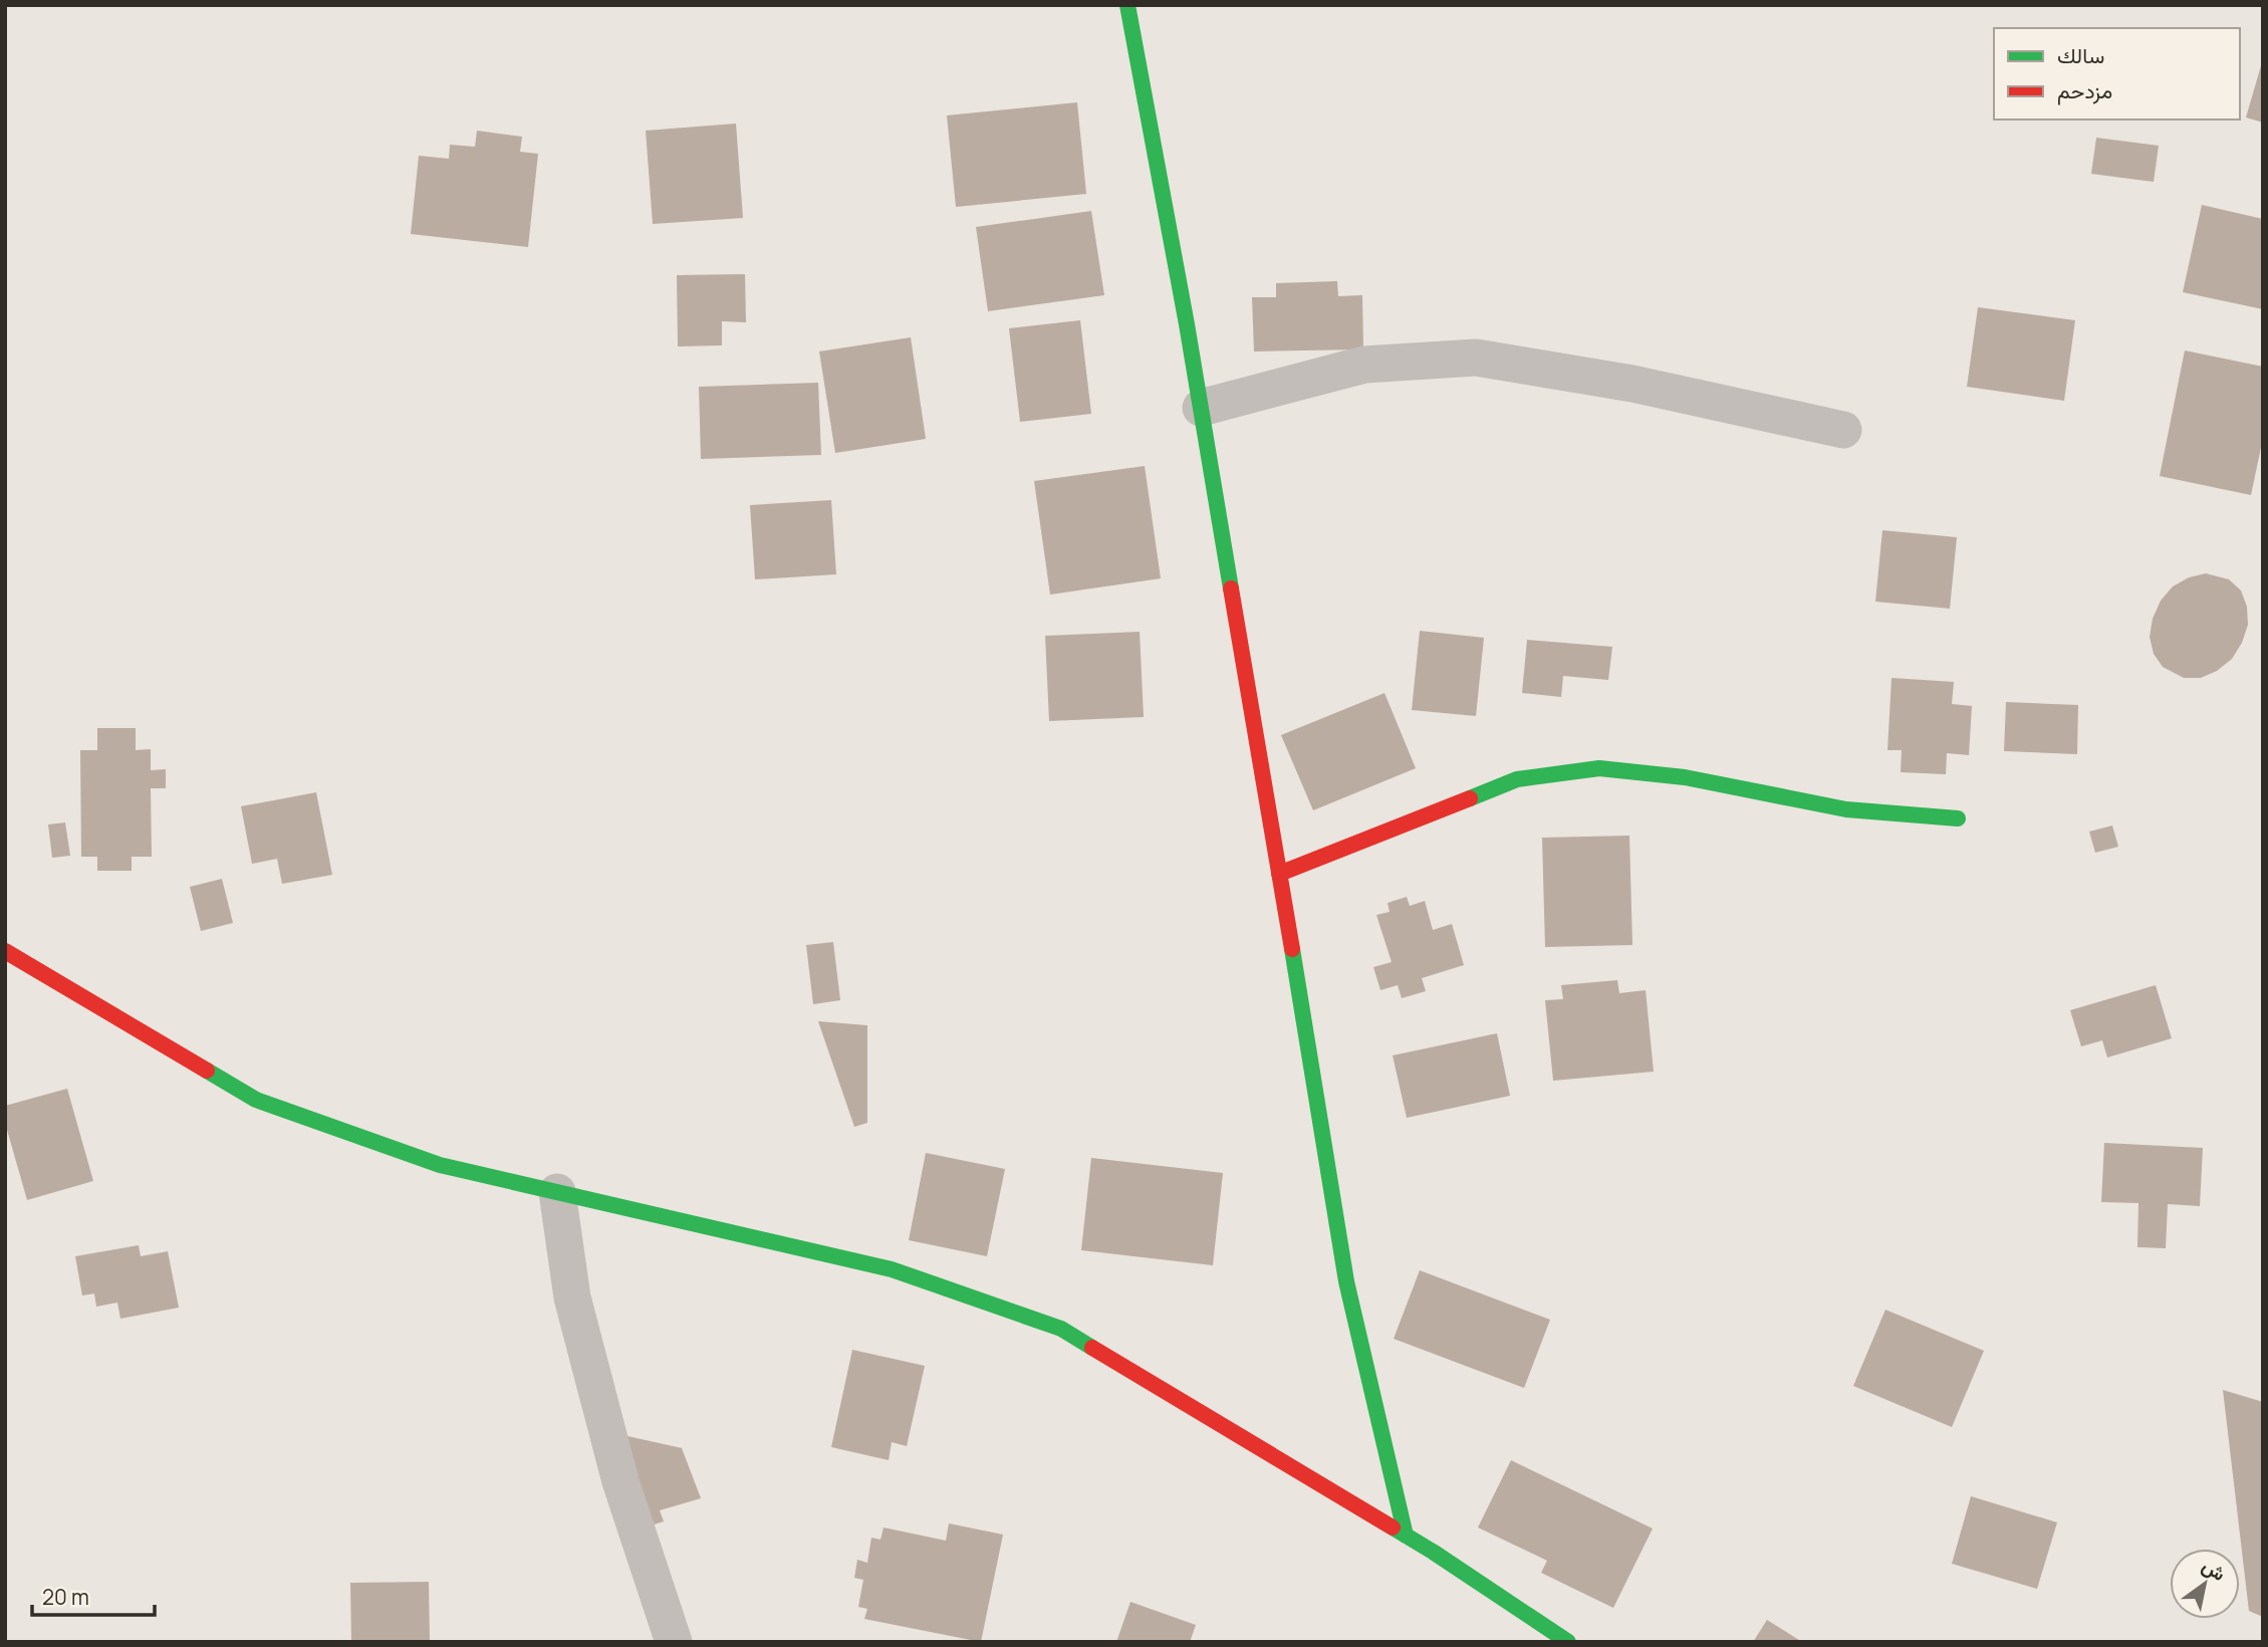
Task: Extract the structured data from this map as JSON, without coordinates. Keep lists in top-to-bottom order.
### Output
{
  "legend": ["سالك", "مزدحم"],
  "scale_bar": "20 m",
  "north": "top right"
}
